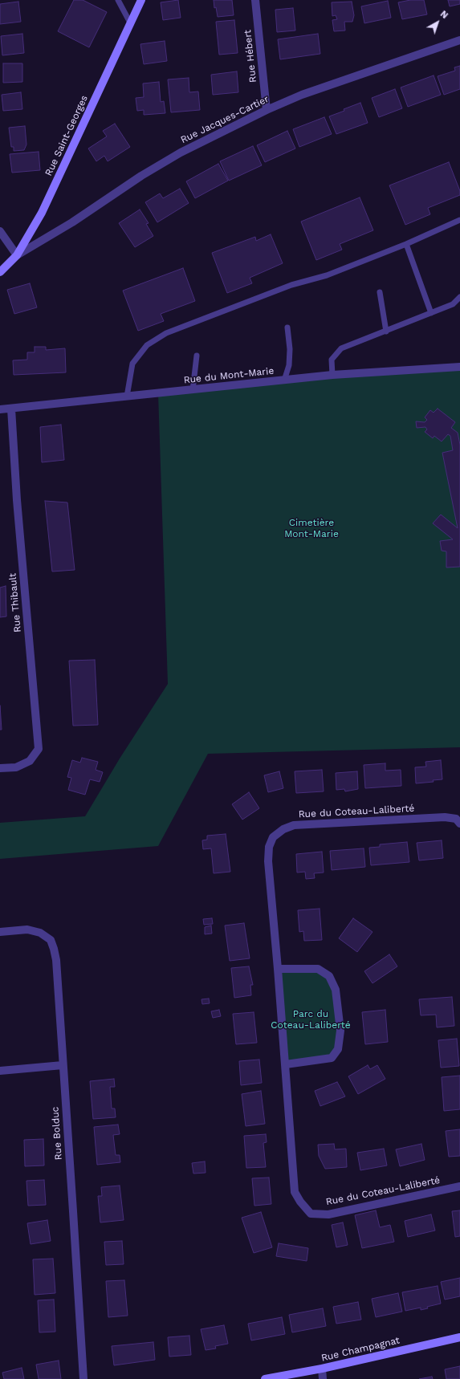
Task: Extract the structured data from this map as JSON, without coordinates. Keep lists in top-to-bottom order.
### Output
{
  "streets": {
    "street": [
      "Rue Hébert",
      "Rue Jacques-Cartier",
      "Rue Saint-Georges",
      "Rue du Mont-Marie",
      "Rue Thibault",
      "Rue du Coteau-Laliberté",
      "Rue Bolduc",
      "Rue Champagnat"
    ]
  },
  "crossings": [
    ["Rue Hébert", "Rue Jacques-Cartier"],
    ["Rue Jacques-Cartier", "Rue Saint-Georges"],
    ["Rue du Mont-Marie", "Rue Thibault"]
  ],
  "parks": ["Cimetière Mont-Marie", "Parc du Coteau-Laliberté"],
  "north": "top right"
}
